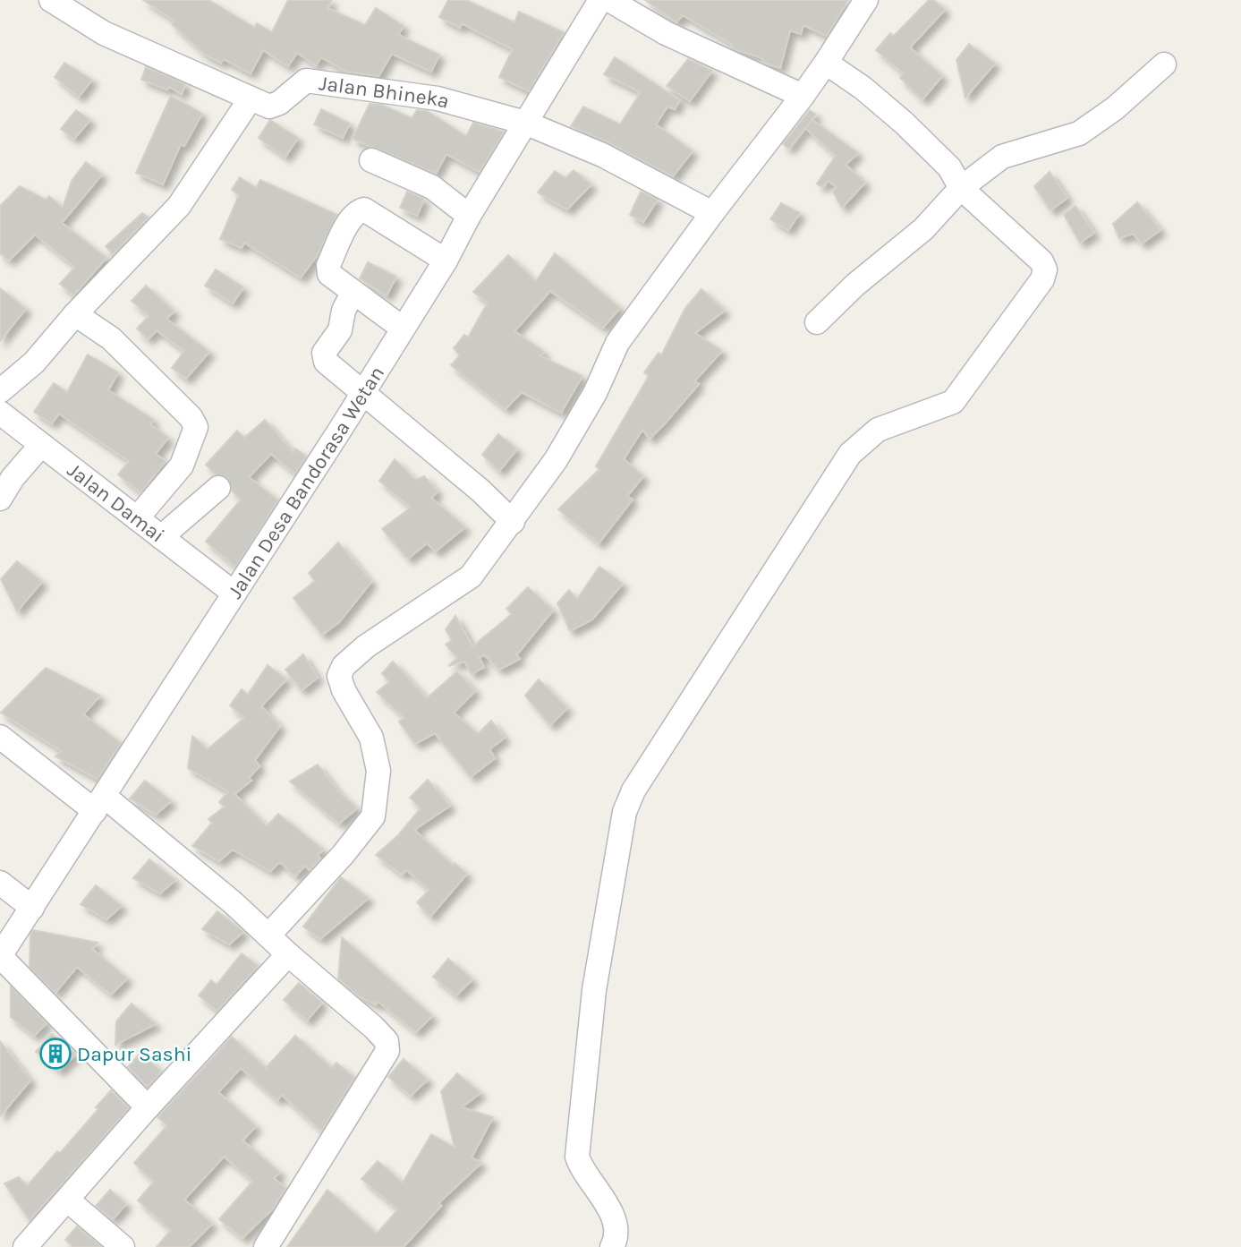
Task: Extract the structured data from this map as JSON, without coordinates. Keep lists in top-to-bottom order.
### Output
{
  "streets": {
    "street": ["Jalan Bhineka", "Jalan Desa Bandorasa Wetan", "Jalan Damai"]
  },
  "crossings": [
    ["Jalan Bhineka", "Jalan Desa Bandorasa Wetan"],
    ["Jalan Desa Bandorasa Wetan", "Jalan Damai"]
  ],
  "places": {
    "building": ["Dapur Sashi"]
  }
}
